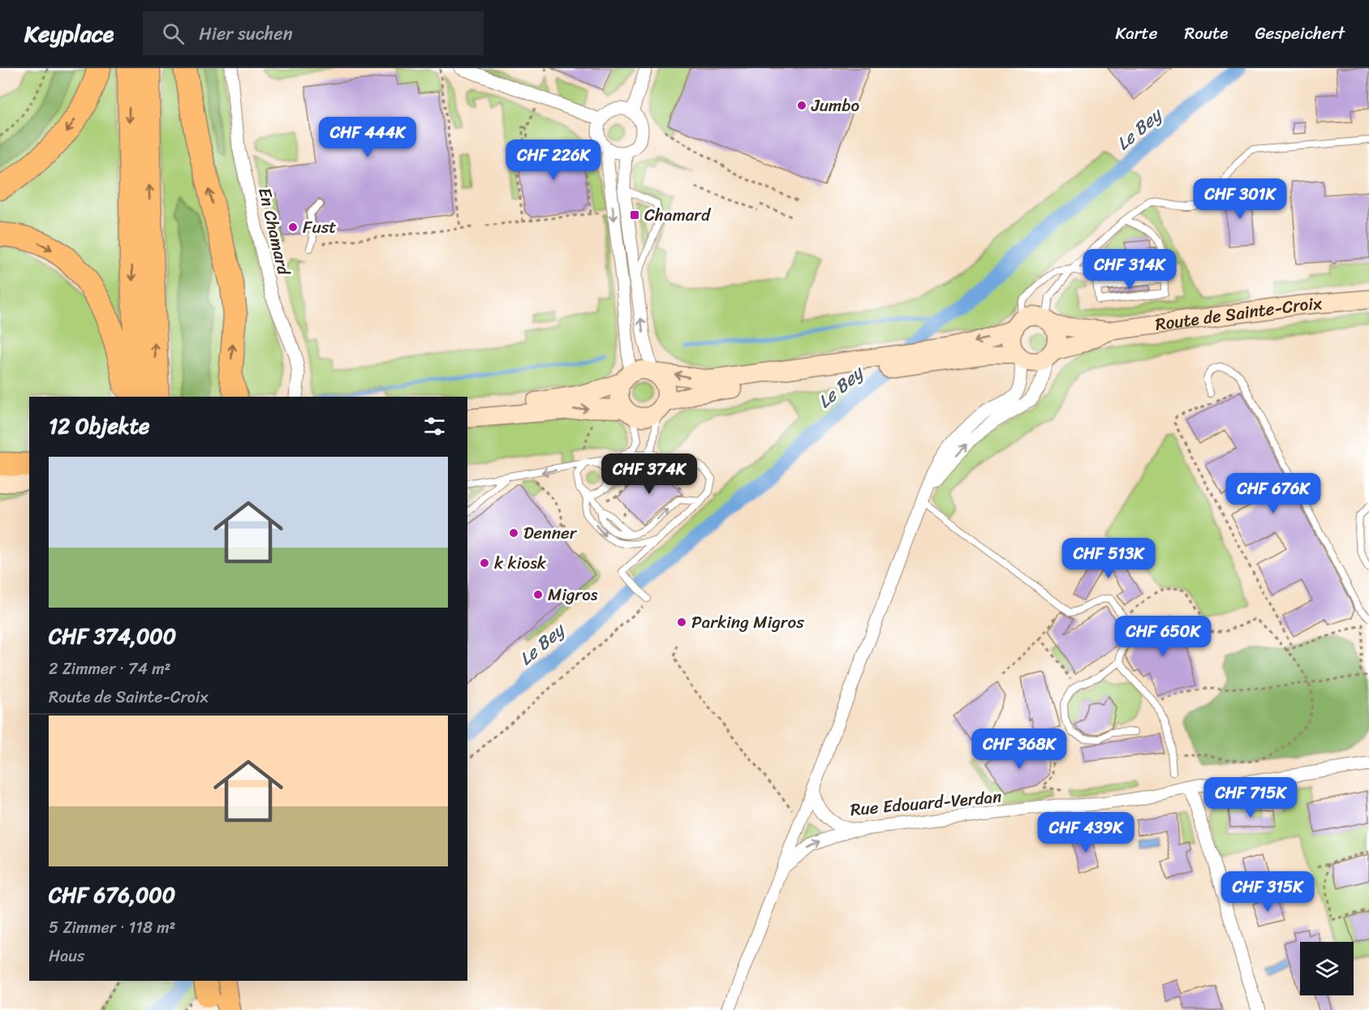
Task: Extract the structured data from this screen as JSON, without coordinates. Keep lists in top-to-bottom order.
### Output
{
  "streets": {
    "main road": ["Route de Sainte-Croix"],
    "street": ["En Chamard", "Rue Edouard-Verdan"]
  },
  "water": ["Le Bey"],
  "places": {
    "other": [
      "Jumbo",
      "Fust",
      "Denner",
      "k kiosk",
      "Migros",
      "Parking Migros"
    ],
    "transit": ["Chamard"]
  },
  "page": {
    "header": "Keyplace",
    "search": "Hier suchen",
    "nav": ["Karte", "Route", "Gespeichert"],
    "price": [
      "CHF 444K",
      "CHF 226K",
      "CHF 301K",
      "CHF 314K",
      "CHF 374K",
      "CHF 676K",
      "CHF 513K",
      "CHF 650K",
      "CHF 368K",
      "CHF 715K",
      "CHF 439K",
      "CHF 315K"
    ],
    "heading": "12 Objekte",
    "list": [
      {
        "name": "CHF 374,000",
        "note": "2 Zimmer · 74 m² · Route de Sainte-Croix"
      },
      {
        "name": "CHF 676,000",
        "note": "5 Zimmer · 118 m² · Haus"
      }
    ]
  }
}
